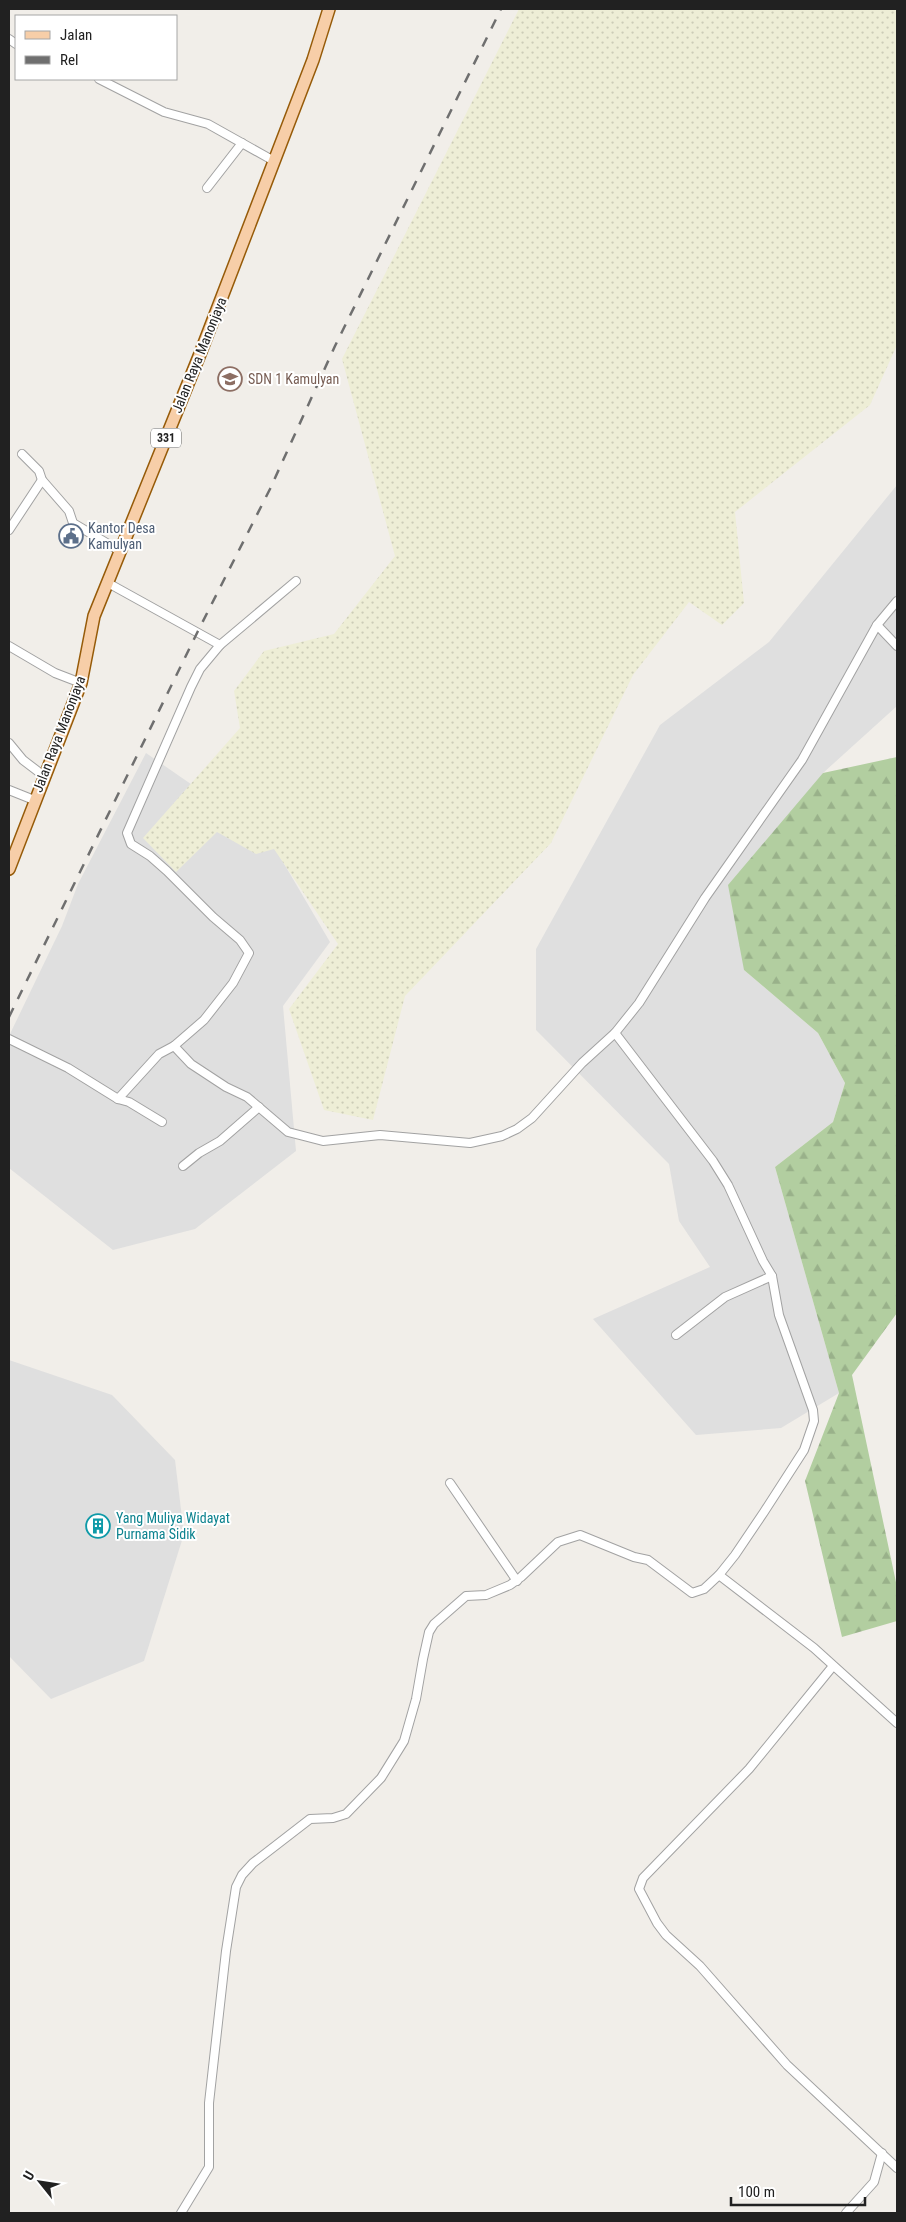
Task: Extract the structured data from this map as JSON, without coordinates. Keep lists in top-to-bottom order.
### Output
{
  "streets": {
    "main road": ["Jalan Raya Manonjaya", "331"]
  },
  "places": {
    "school or university": ["SDN 1 Kamulyan"],
    "public building": ["Kantor Desa Kamulyan"],
    "building": ["Yang Muliya Widayat Purnama Sidik"]
  },
  "legend": ["Jalan", "Rel"],
  "scale_bar": "100 m",
  "north": "top left"
}
